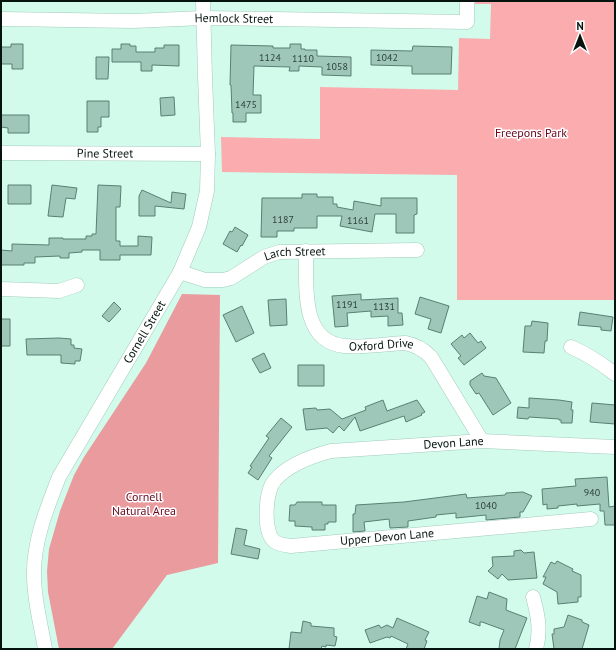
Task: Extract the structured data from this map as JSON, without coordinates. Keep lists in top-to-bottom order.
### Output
{
  "streets": {
    "street": [
      "Hemlock Street",
      "Pine Street",
      "Larch Street",
      "Cornell Street",
      "Oxford Drive",
      "Devon Lane",
      "Upper Devon Lane"
    ]
  },
  "crossings": [
    ["Hemlock Street", "Cornell Street"],
    ["Pine Street", "Cornell Street"],
    ["Larch Street", "Cornell Street"],
    ["Larch Street", "Oxford Drive"],
    ["Oxford Drive", "Devon Lane"],
    ["Devon Lane", "Upper Devon Lane"]
  ],
  "parks": ["Freepons Park", "Cornell Natural Area"],
  "house_numbers": [
    "1124",
    "1042",
    "1110",
    "1058",
    "1475",
    "1187",
    "1161",
    "1191",
    "1131",
    "940",
    "1040"
  ],
  "north": "top"
}
